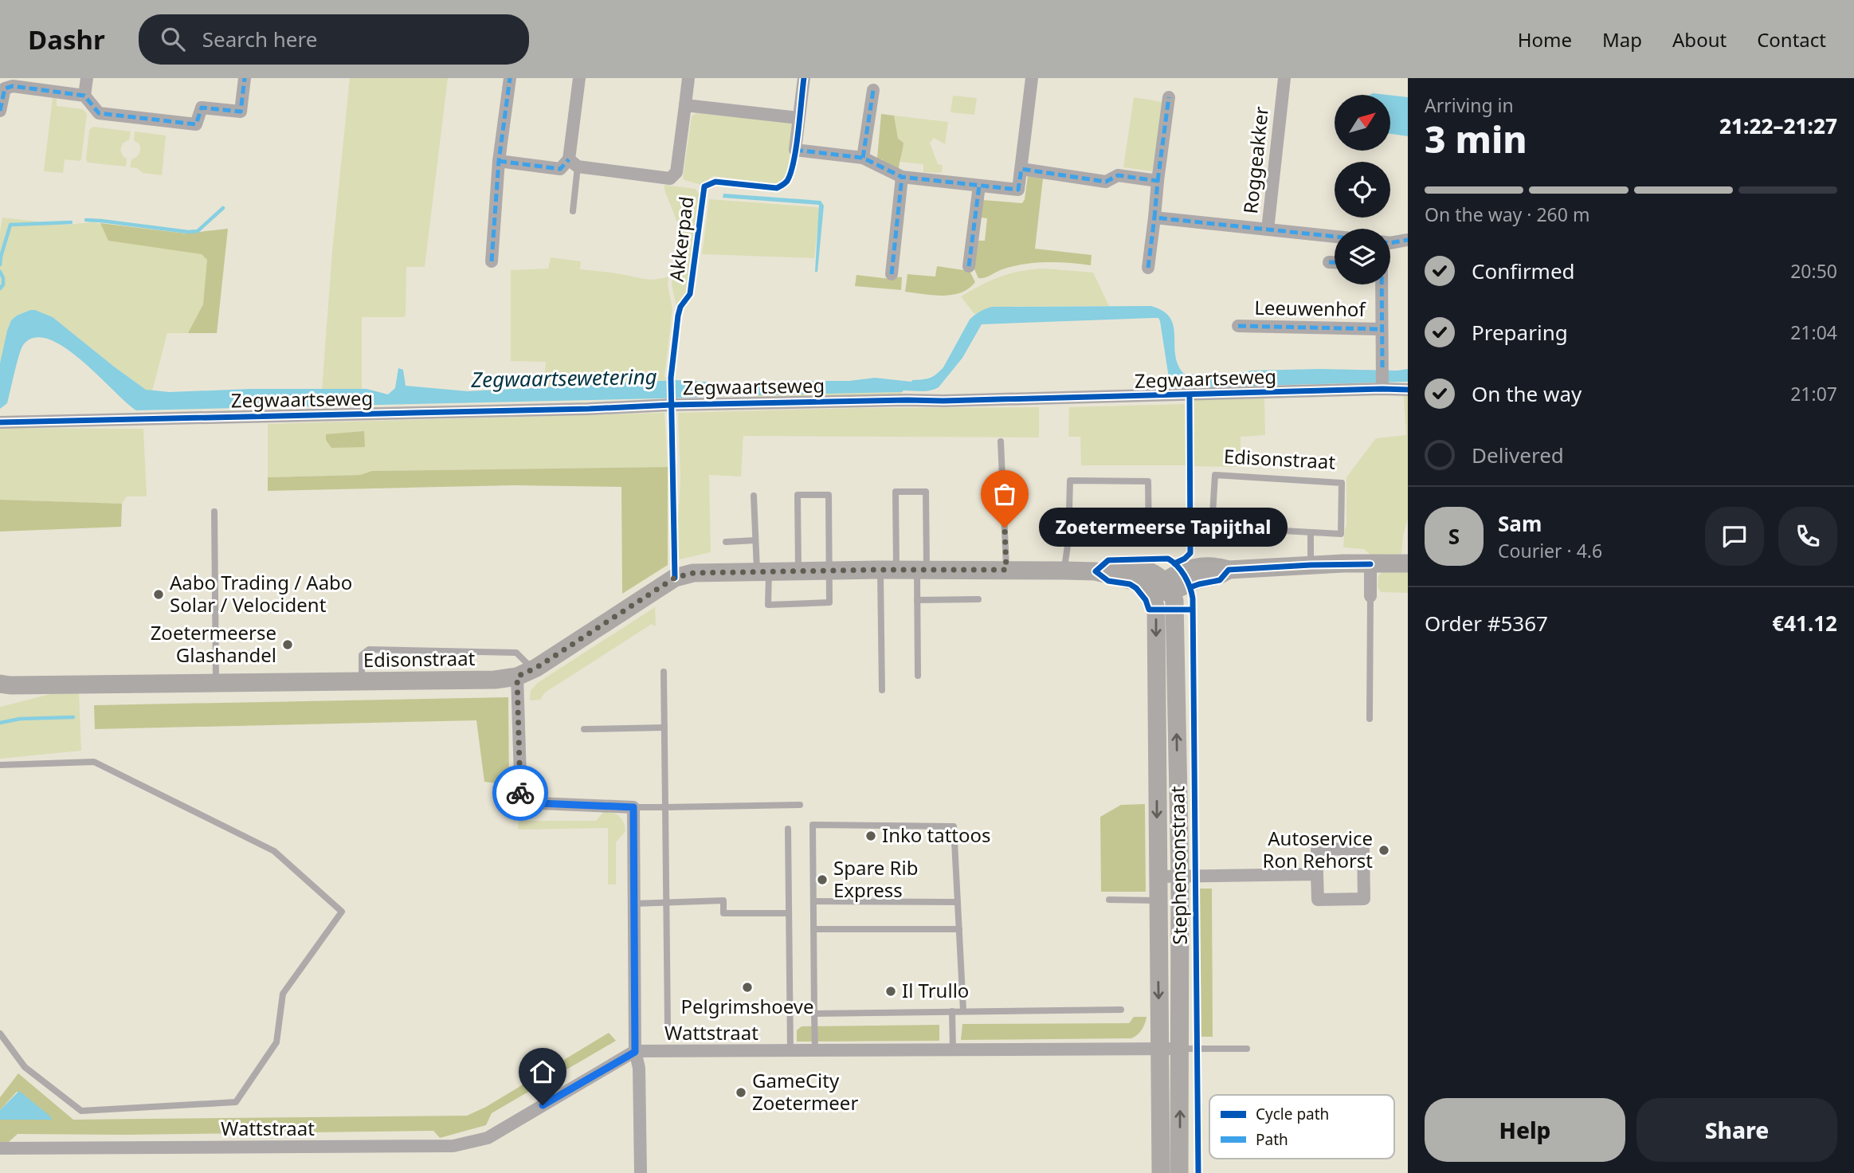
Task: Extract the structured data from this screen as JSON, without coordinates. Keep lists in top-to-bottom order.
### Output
{
  "streets": {
    "street": [
      "Roggeakker",
      "Leeuwenhof",
      "Zegwaartseweg",
      "Edisonstraat",
      "Stephensonstraat",
      "Wattstraat"
    ],
    "cycle path": ["Akkerpad"]
  },
  "crossings": [
    ["Leeuwenhof", "Zegwaartseweg"],
    ["Edisonstraat", "Stephensonstraat"],
    ["Stephensonstraat", "Wattstraat"]
  ],
  "water": ["Zegwaartsewetering"],
  "places": [
    "Zoetermeerse Tapijthal",
    "Aabo Trading / Aabo Solar / Velocident",
    "Zoetermeerse Glashandel",
    "Inko tattoos",
    "Autoservice Ron Rehorst",
    "Spare Rib Express",
    "Pelgrimshoeve",
    "Il Trullo",
    "GameCity Zoetermeer"
  ],
  "legend": ["Cycle path", "Path"],
  "north": "top right",
  "page": {
    "header": "Dashr",
    "search": "Search here",
    "nav": [
      "Home",
      "Map",
      "About",
      "Contact"
    ],
    "heading": ["3 min", "Arriving in", "21:22–21:27"],
    "panel": [
      "Sam",
      "Courier · 4.6",
      "Order #5367",
      "€41.12"
    ],
    "bar": "On the way · 260 m",
    "list": [
      ["Confirmed", "20:50"],
      ["Preparing", "21:04"],
      ["On the way", "21:07"],
      "Delivered"
    ],
    "round": "S",
    "bubble": "Zoetermeerse Tapijthal",
    "buttons": ["Help", "Share"]
  }
}
